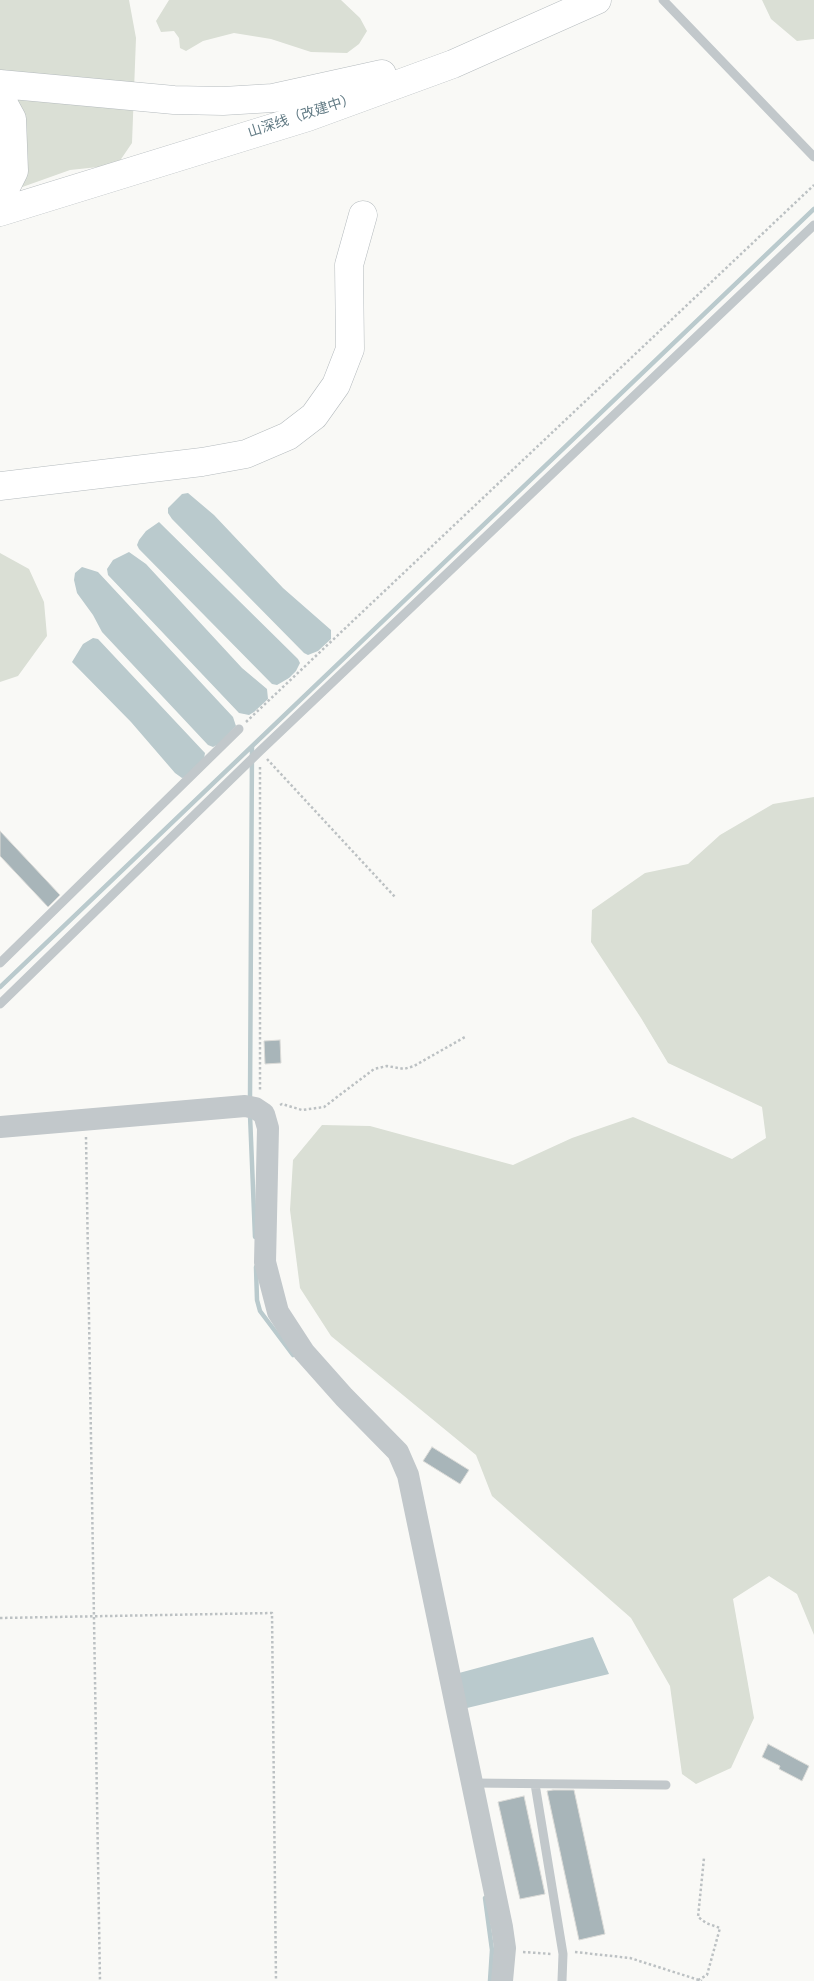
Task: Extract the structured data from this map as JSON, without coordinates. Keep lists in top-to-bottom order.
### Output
{
  "streets": {
    "highway": ["山深线（改建中）"]
  }
}
